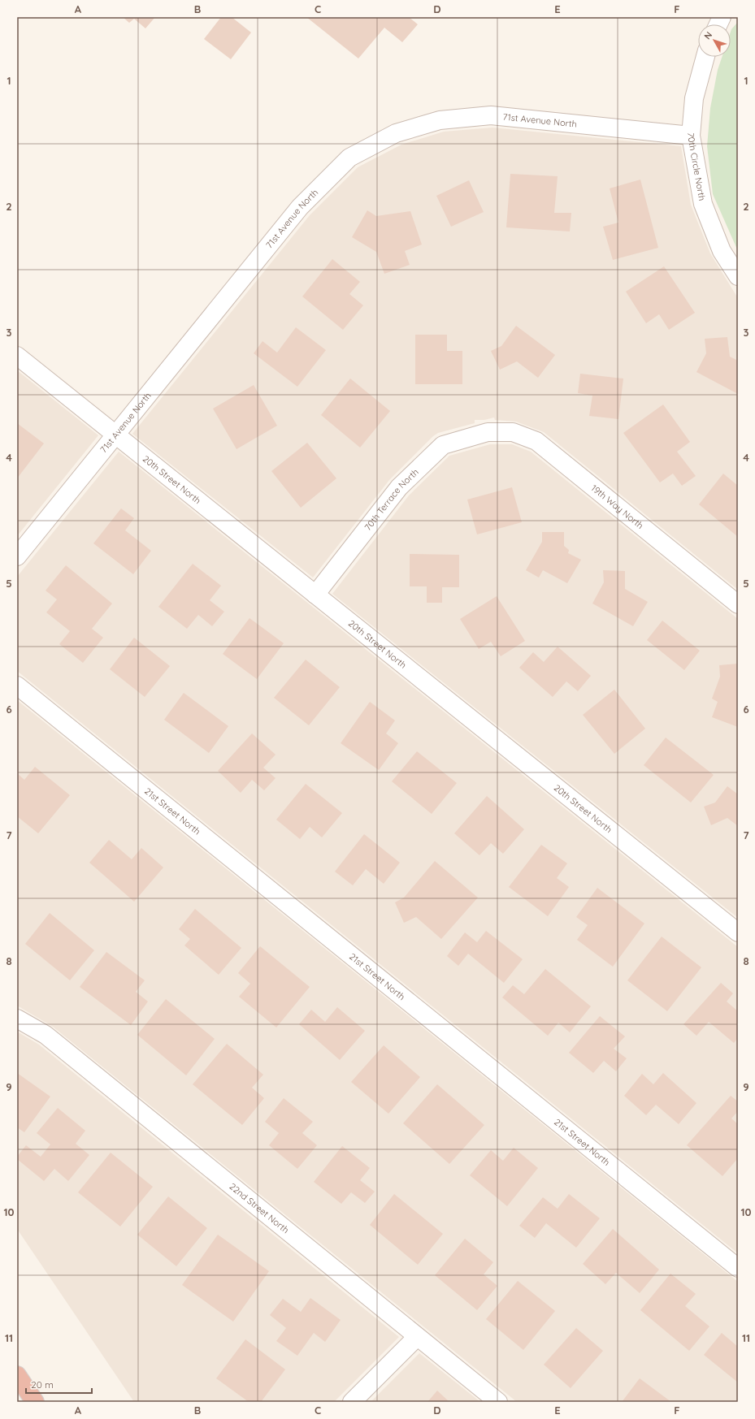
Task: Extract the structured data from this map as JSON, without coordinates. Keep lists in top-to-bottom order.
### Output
{
  "streets": {
    "street": [
      "71st Avenue North",
      "70th Circle North",
      "20th Street North",
      "70th Terrace North",
      "19th Way North",
      "21st Street North",
      "22nd Street North"
    ]
  },
  "crossings": [
    ["71st Avenue North", "70th Circle North"],
    ["71st Avenue North", "20th Street North"],
    ["20th Street North", "70th Terrace North"],
    ["70th Terrace North", "19th Way North"]
  ],
  "scale_bar": "20 m",
  "north": "top left",
  "grid": {
    "columns": [
      "A",
      "B",
      "C",
      "D",
      "E",
      "F"
    ],
    "rows": [
      "1",
      "2",
      "3",
      "4",
      "5",
      "6",
      "7",
      "8",
      "9",
      "10",
      "11"
    ]
  }
}
